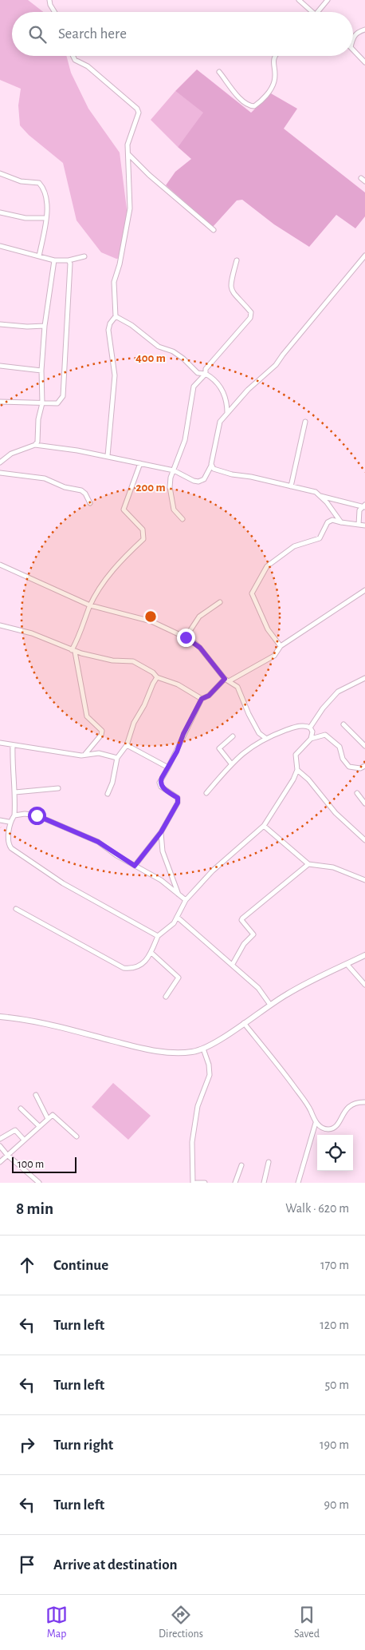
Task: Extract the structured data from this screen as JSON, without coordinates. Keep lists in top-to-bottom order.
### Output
{
  "scale_bar": "100 m",
  "page": {
    "search": "Search here",
    "scale": "100 m",
    "heading": ["8 min", "Walk · 620 m"],
    "list": [
      ["Continue", "170 m"],
      ["Turn left", "120 m"],
      ["Turn left", "50 m"],
      ["Turn right", "190 m"],
      ["Turn left", "90 m"],
      "Arrive at destination"
    ],
    "nav": ["Map", "Directions", "Saved"]
  },
  "rings": ["400 m", "200 m"]
}
